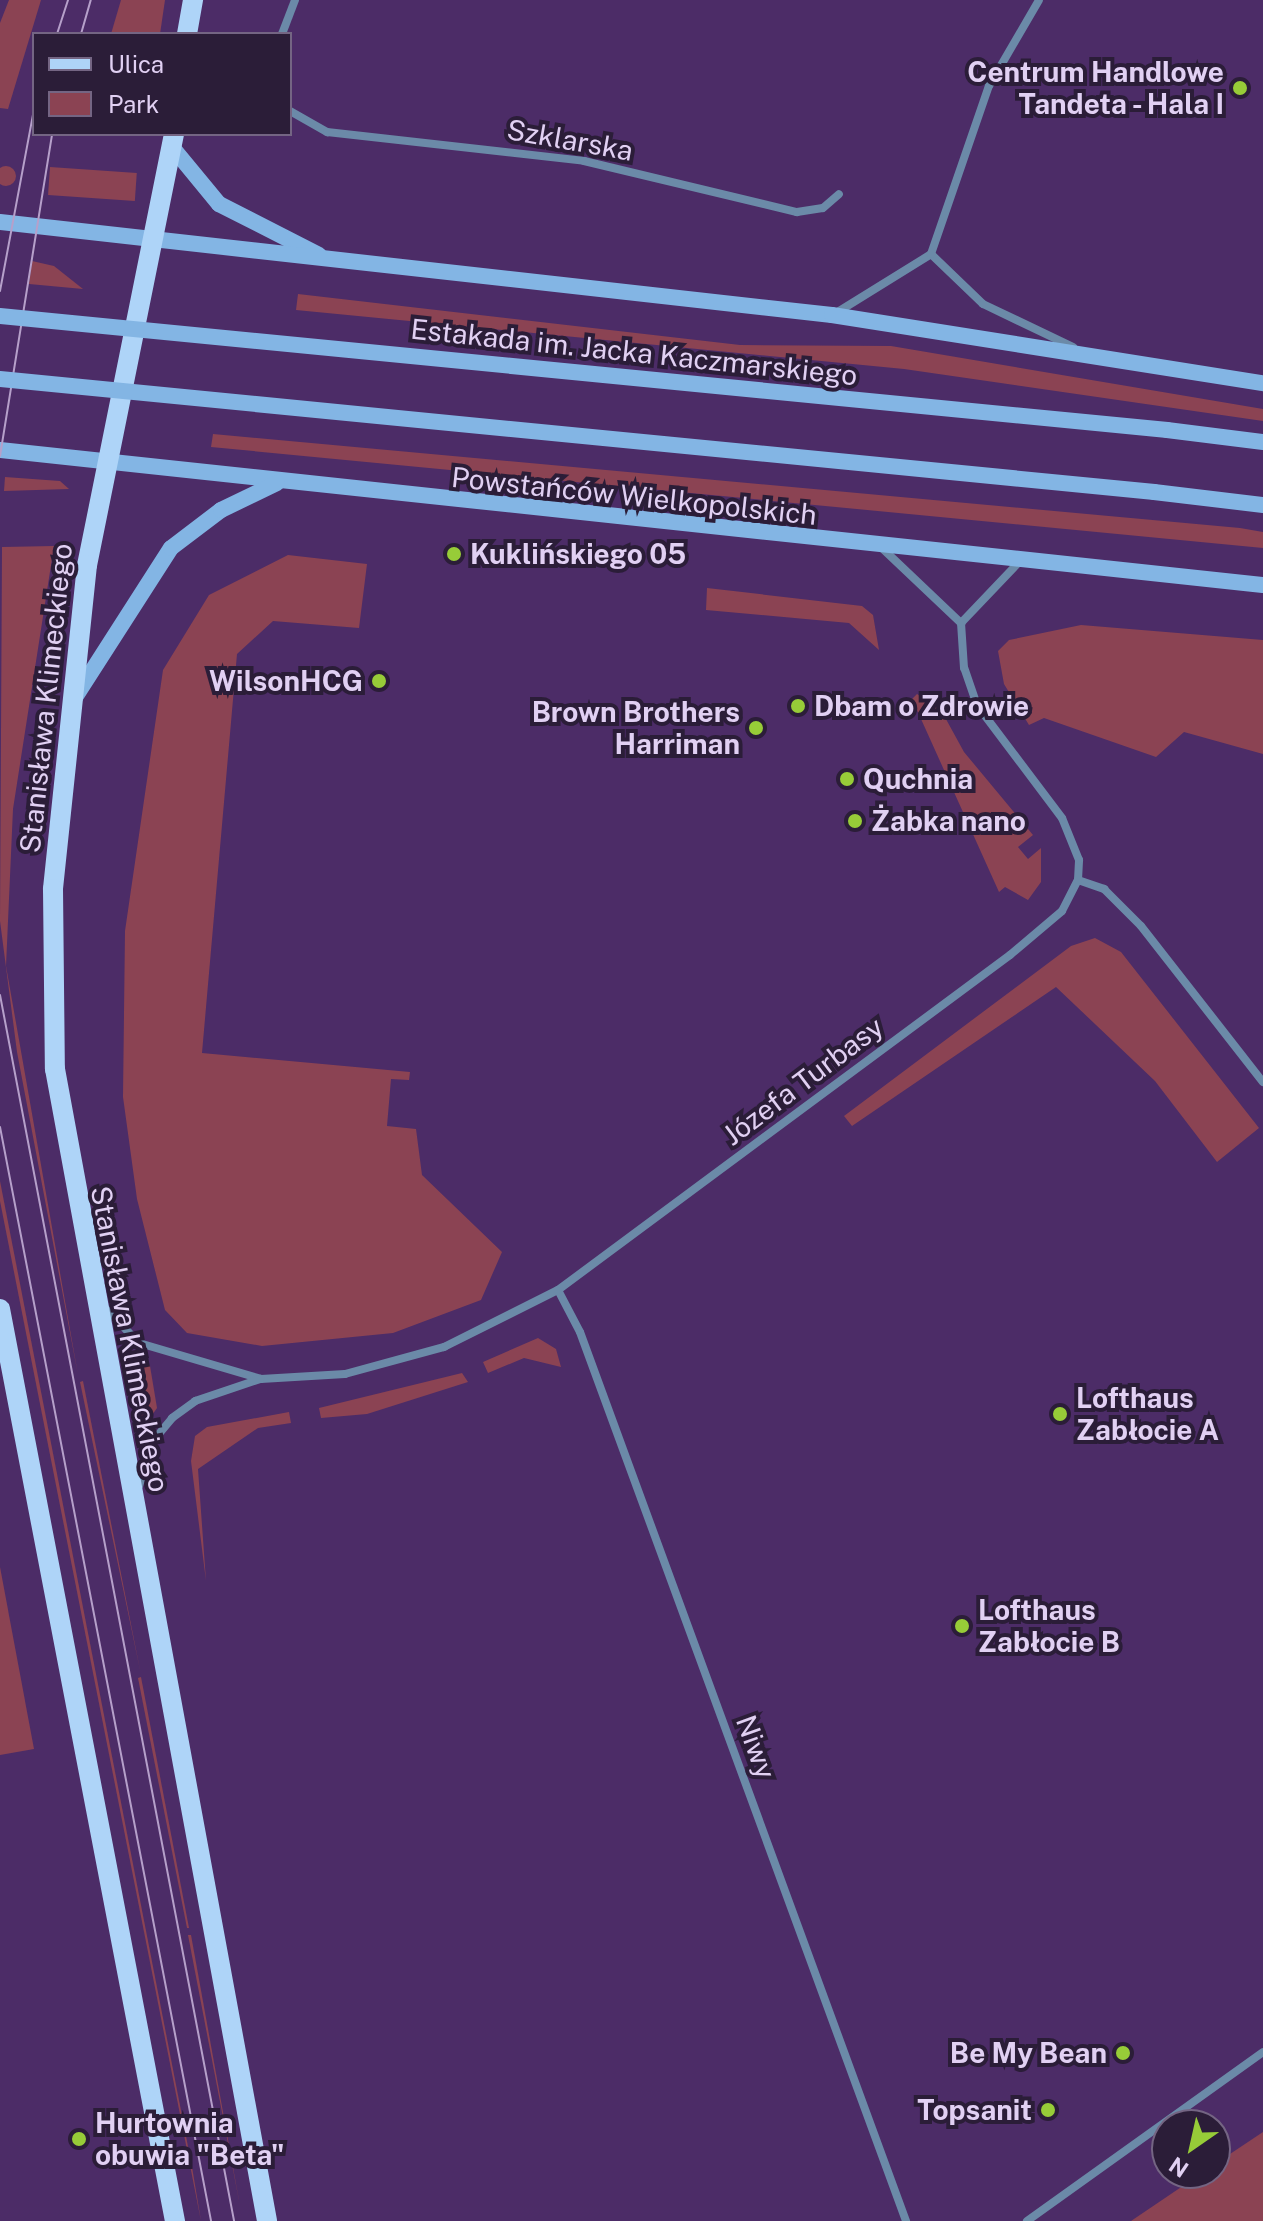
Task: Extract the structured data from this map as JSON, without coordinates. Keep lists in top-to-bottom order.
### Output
{
  "streets": {
    "main road": ["Estakada im. Jacka Kaczmarskiego", "Powstańców Wielkopolskich", "Stanisława Klimeckiego"],
    "street": ["Szklarska", "Józefa Turbasy", "Niwy"]
  },
  "crossings": [
    ["Powstańców Wielkopolskich", "Stanisława Klimeckiego"],
    ["Stanisława Klimeckiego", "Józefa Turbasy"],
    ["Józefa Turbasy", "Niwy"]
  ],
  "places": [
    "Centrum Handlowe Tandeta - Hala I",
    "Kuklińskiego 05",
    "WilsonHCG",
    "Dbam o Zdrowie",
    "Brown Brothers Harriman",
    "Quchnia",
    "Żabka nano",
    "Lofthaus Zabłocie A",
    "Lofthaus Zabłocie B",
    "Be My Bean",
    "Topsanit",
    "Hurtownia obuwia \"Beta\""
  ],
  "legend": ["Ulica", "Park"],
  "north": "bottom left"
}
